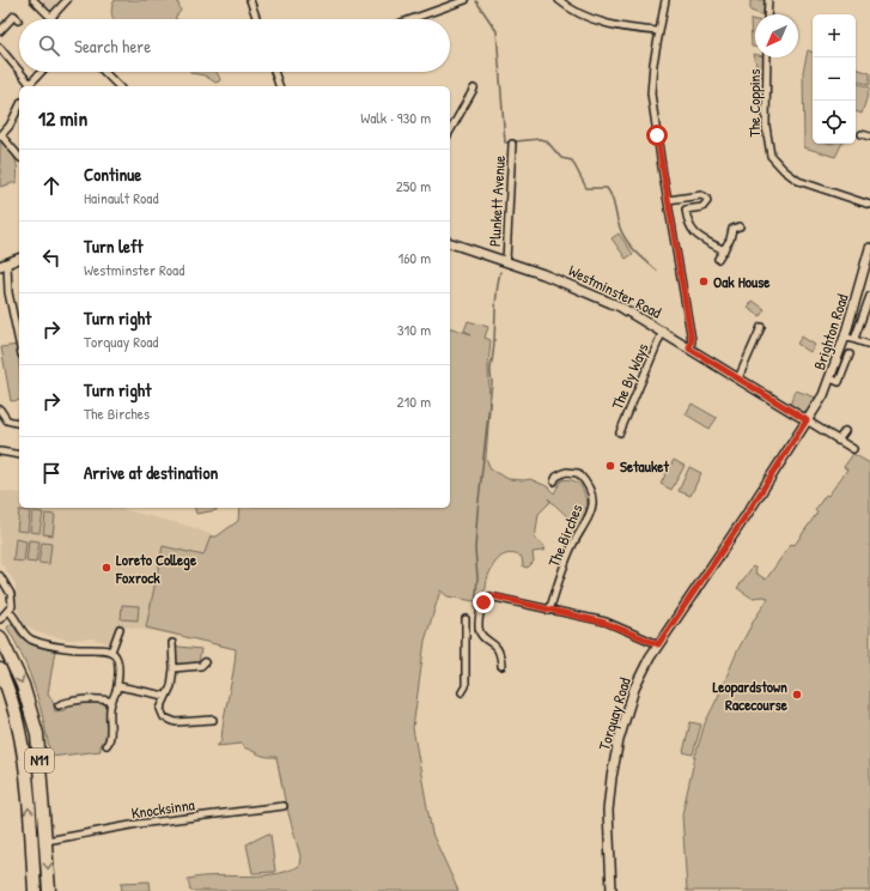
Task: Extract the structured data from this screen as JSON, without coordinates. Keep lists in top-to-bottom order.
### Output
{
  "streets": {
    "highway": ["N11"],
    "street": [
      "The Coppins",
      "Plunkett Avenue",
      "Westminster Road",
      "Brighton Road",
      "The By Ways",
      "The Birches",
      "Torquay Road",
      "Knocksinna"
    ]
  },
  "crossings": [
    ["Plunkett Avenue", "Westminster Road"],
    ["Westminster Road", "Brighton Road"],
    ["Westminster Road", "The By Ways"],
    ["Westminster Road", "Torquay Road"],
    ["Brighton Road", "Torquay Road"],
    ["N11", "Knocksinna"]
  ],
  "places": [
    "Oak House",
    "Setauket",
    "Loreto College Foxrock",
    "Leopardstown Racecourse"
  ],
  "north": "bottom left",
  "page": {
    "map_buttons": ["+", "−"],
    "search": "Search here",
    "heading": ["12 min", "Walk · 930 m"],
    "list": [
      ["Continue", "Hainault Road", "250 m"],
      ["Turn left", "Westminster Road", "160 m"],
      ["Turn right", "Torquay Road", "310 m"],
      ["Turn right", "The Birches", "210 m"],
      "Arrive at destination"
    ]
  }
}
